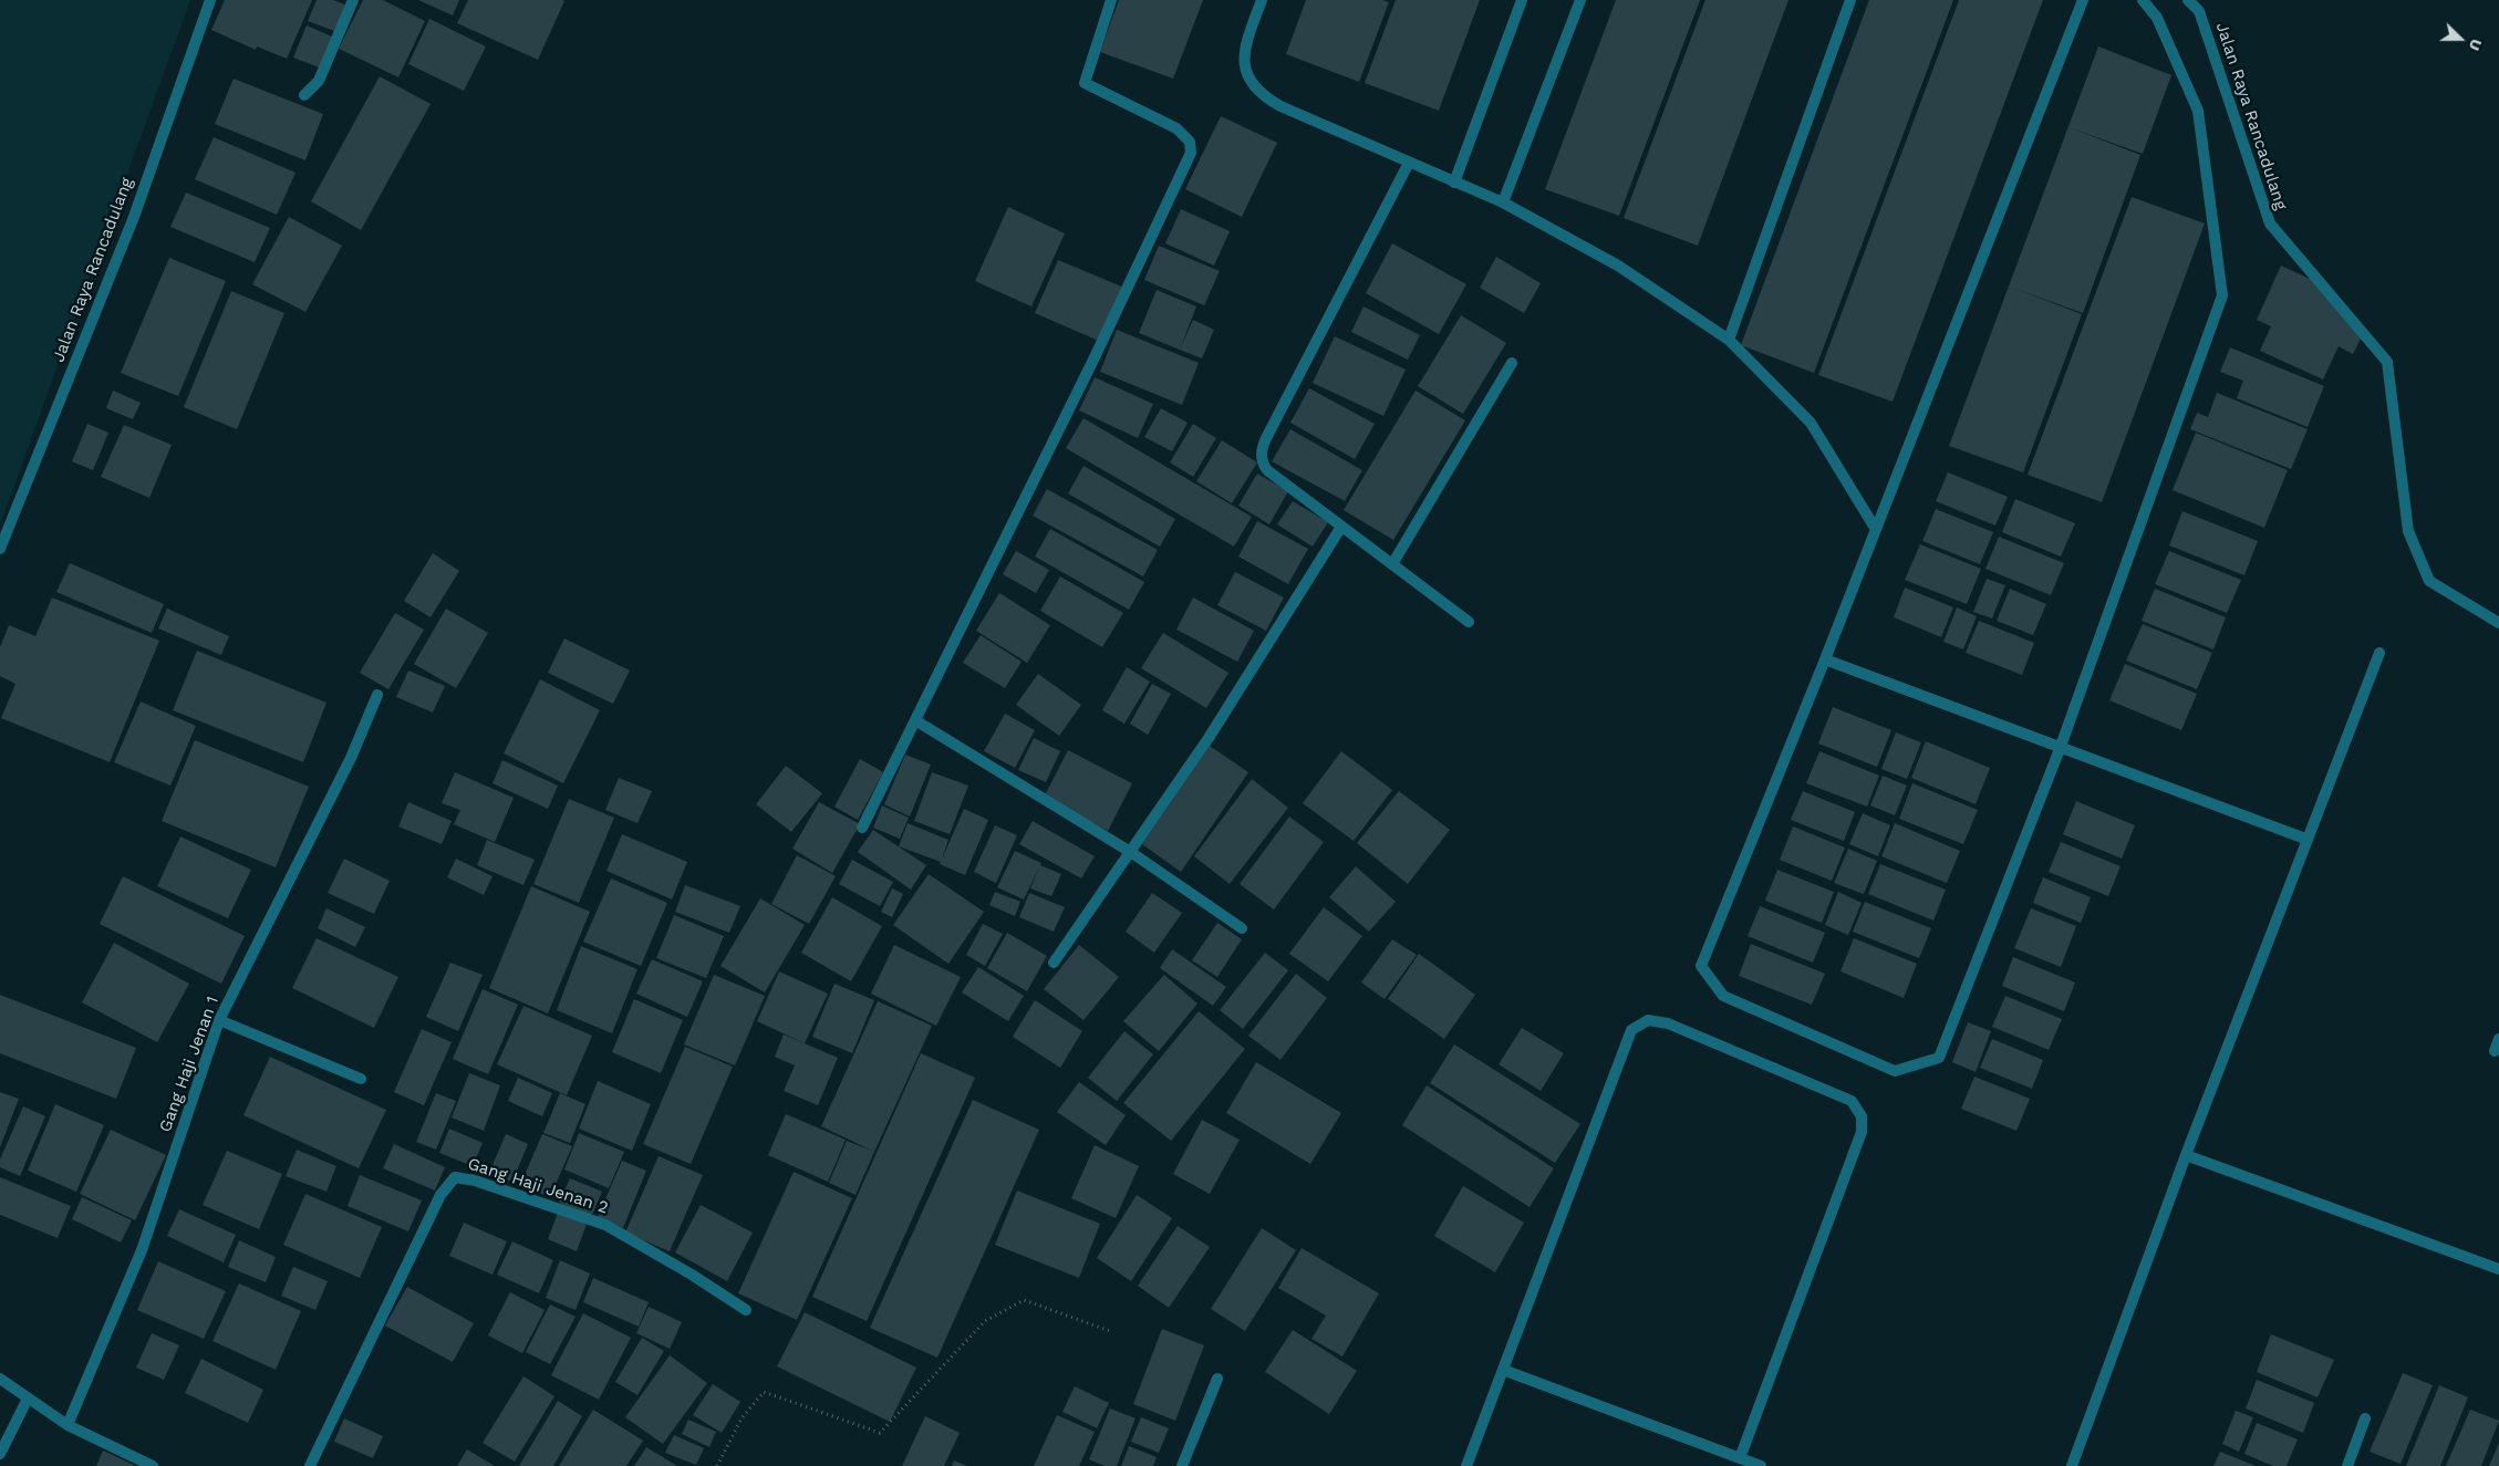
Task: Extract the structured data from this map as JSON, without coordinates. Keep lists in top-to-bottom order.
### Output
{
  "streets": {
    "street": ["Jalan Raya Rancadulang", "Gang Haji Jenan 1", "Gang Haji Jenan 2"]
  },
  "north": "right"
}
